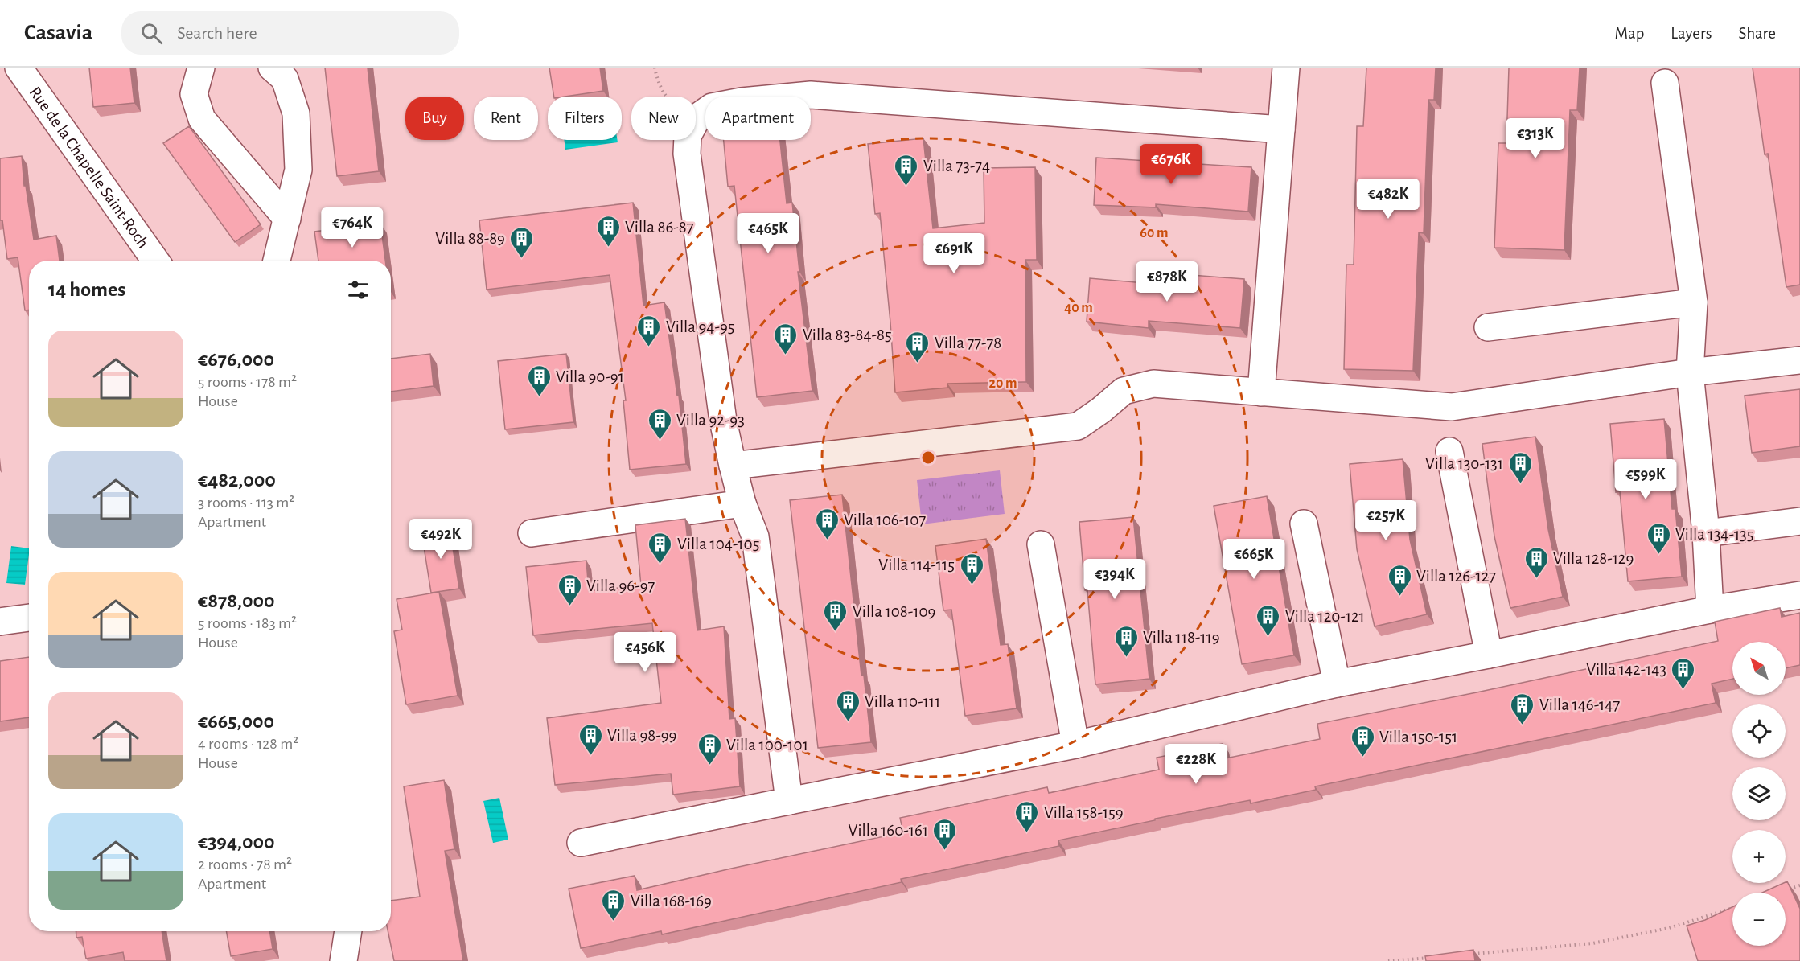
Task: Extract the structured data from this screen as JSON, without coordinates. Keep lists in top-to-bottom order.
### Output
{
  "streets": {
    "street": ["Rue de la Chapelle Saint-Roch"]
  },
  "places": {
    "building": [
      "Villa 73-74",
      "Villa 86-87",
      "Villa 88-89",
      "Villa 94-95",
      "Villa 83-84-85",
      "Villa 77-78",
      "Villa 90-91",
      "Villa 92-93",
      "Villa 130-131",
      "Villa 106-107",
      "Villa 134-135",
      "Villa 104-105",
      "Villa 128-129",
      "Villa 114-115",
      "Villa 126-127",
      "Villa 96-97",
      "Villa 108-109",
      "Villa 120-121",
      "Villa 118-119",
      "Villa 142-143",
      "Villa 110-111",
      "Villa 146-147",
      "Villa 98-99",
      "Villa 150-151",
      "Villa 100-101",
      "Villa 158-159",
      "Villa 160-161",
      "Villa 168-169"
    ]
  },
  "north": "top left",
  "page": {
    "header": "Casavia",
    "search": "Search here",
    "nav": ["Map", "Layers", "Share"],
    "chip": [
      "Buy",
      "Rent",
      "Filters",
      "New",
      "Apartment"
    ],
    "price": [
      "€313K",
      "€676K",
      "€482K",
      "€764K",
      "€465K",
      "€691K",
      "€878K",
      "€599K",
      "€257K",
      "€492K",
      "€665K",
      "€394K",
      "€456K",
      "€228K"
    ],
    "heading": "14 homes",
    "list": [
      {
        "name": "€676,000",
        "note": "5 rooms · 178 m² · House"
      },
      {
        "name": "€482,000",
        "note": "3 rooms · 113 m² · Apartment"
      },
      {
        "name": "€878,000",
        "note": "5 rooms · 183 m² · House"
      },
      {
        "name": "€665,000",
        "note": "4 rooms · 128 m² · House"
      },
      {
        "name": "€394,000",
        "note": "2 rooms · 78 m² · Apartment"
      }
    ],
    "map_buttons": ["+", "−"]
  },
  "rings": ["60 m", "40 m", "20 m"]
}
